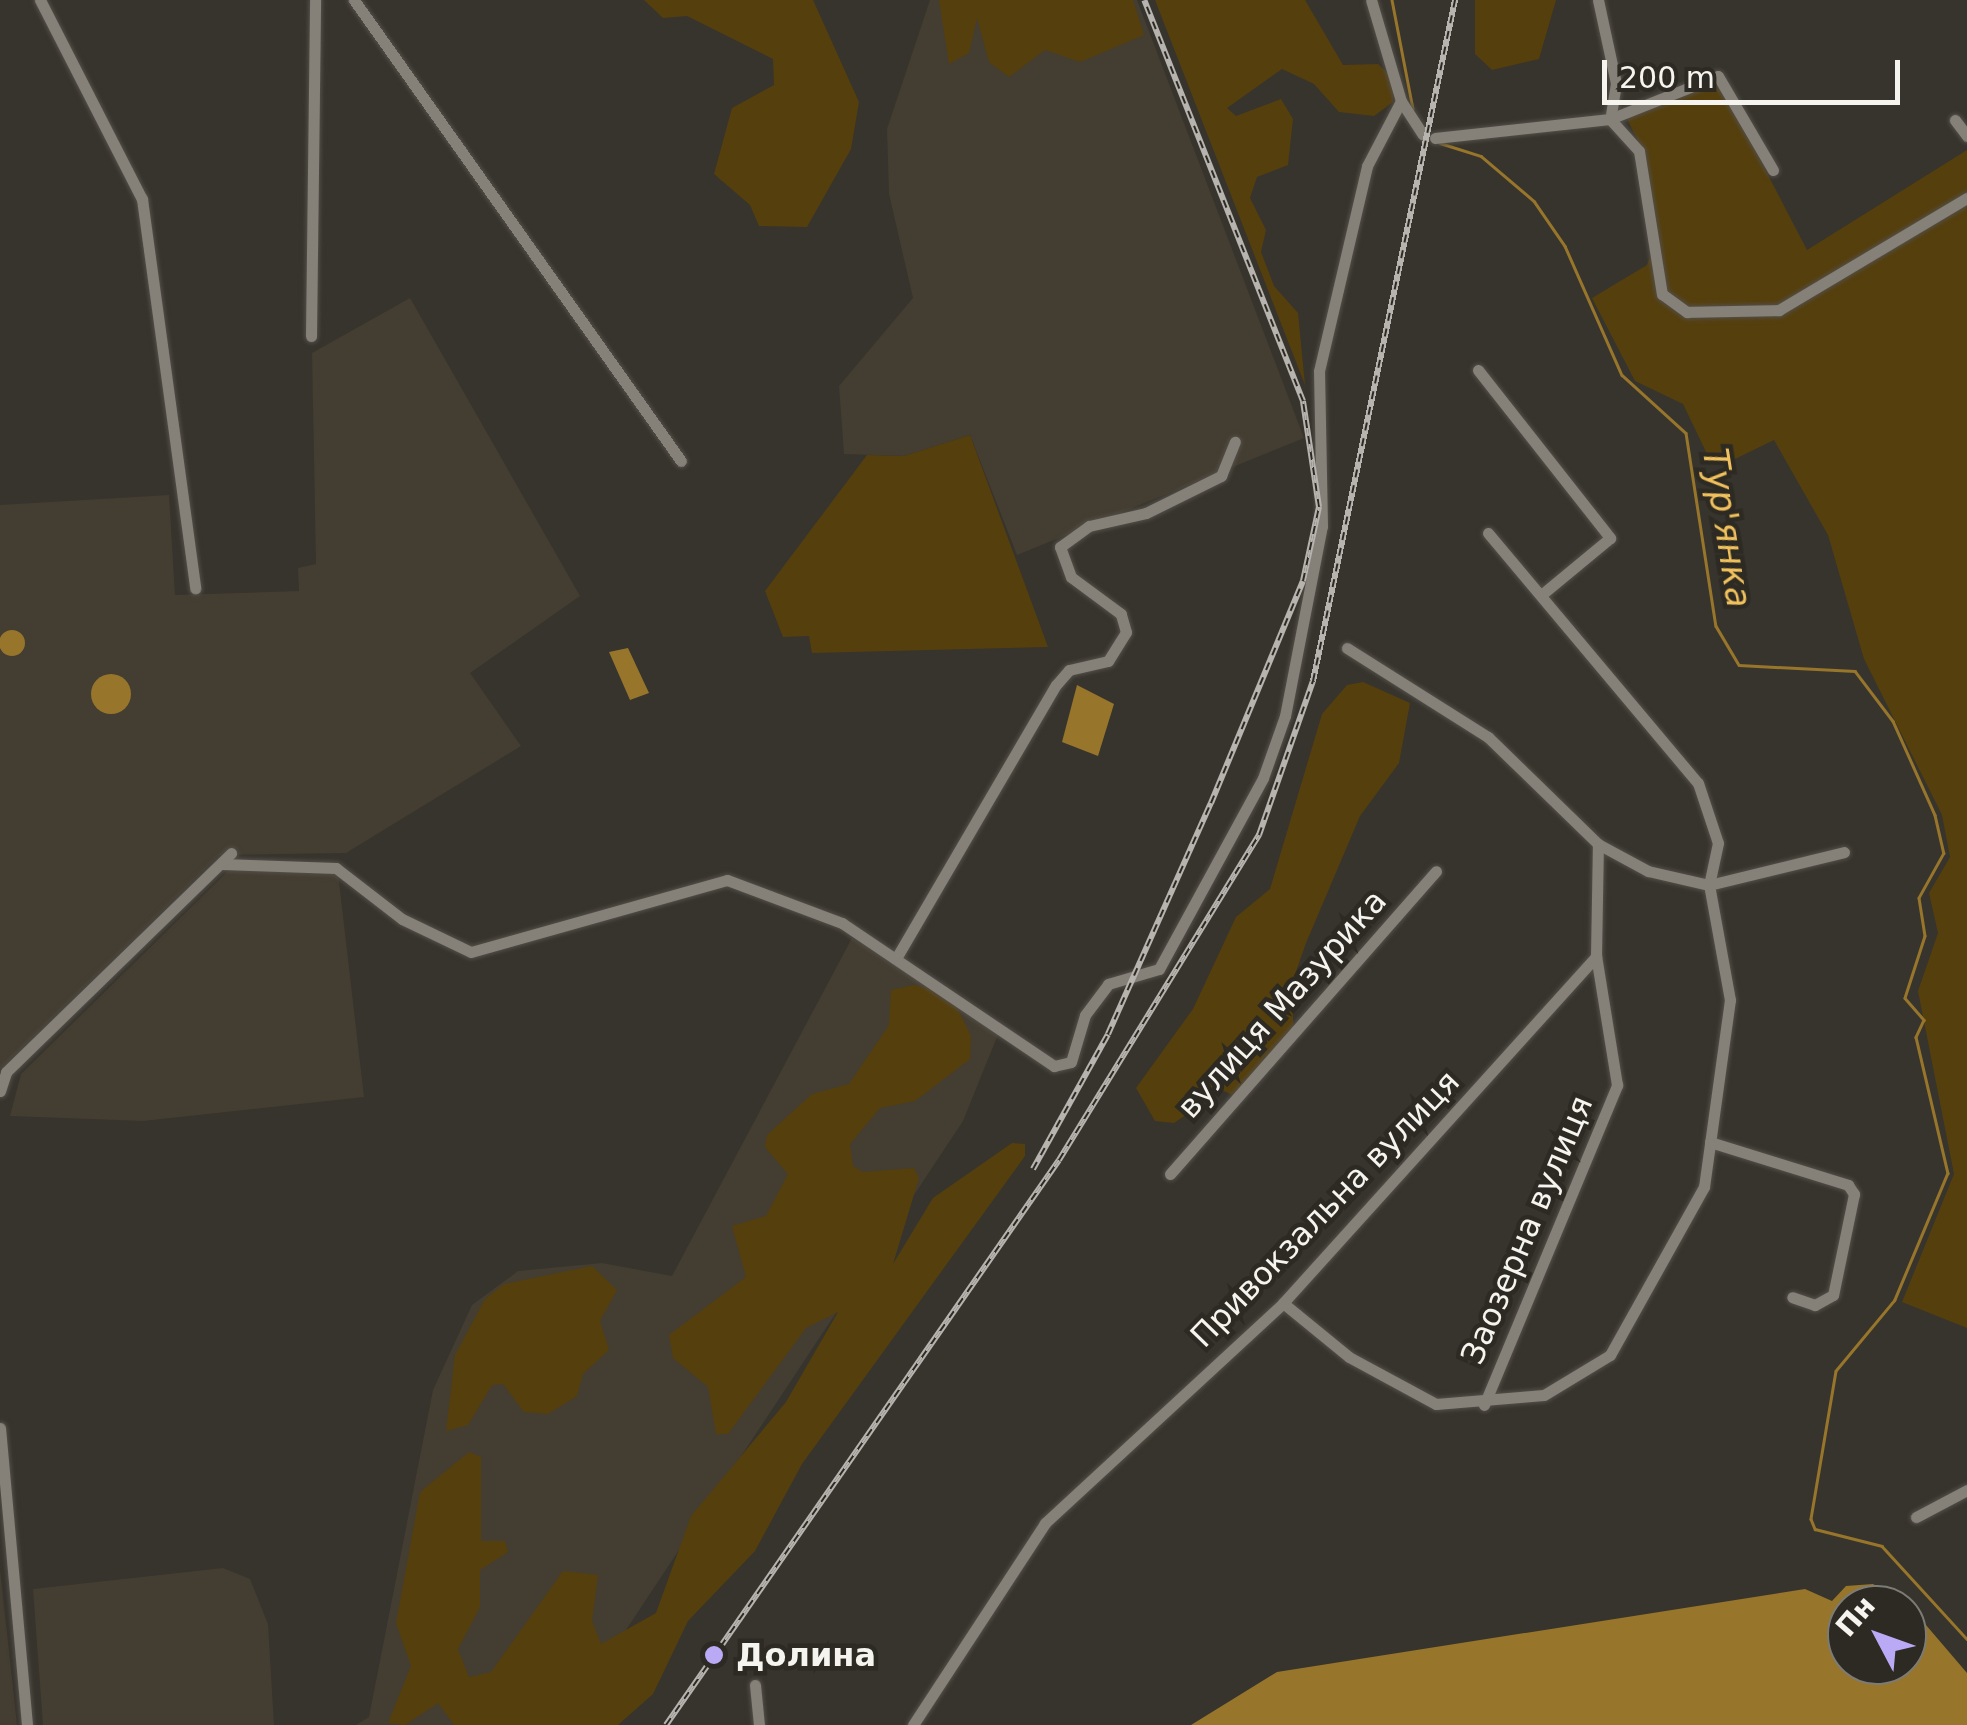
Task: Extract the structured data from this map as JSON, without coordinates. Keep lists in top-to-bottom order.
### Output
{
  "streets": {
    "street": ["вулиця Мазурика", "Привокзальна вулиця", "Заозерна вулиця"]
  },
  "crossings": [
    ["Привокзальна вулиця", "Заозерна вулиця"]
  ],
  "water": ["Тур'янка"],
  "places": ["Долина"],
  "scale_bar": "200 m",
  "north": "top left"
}
